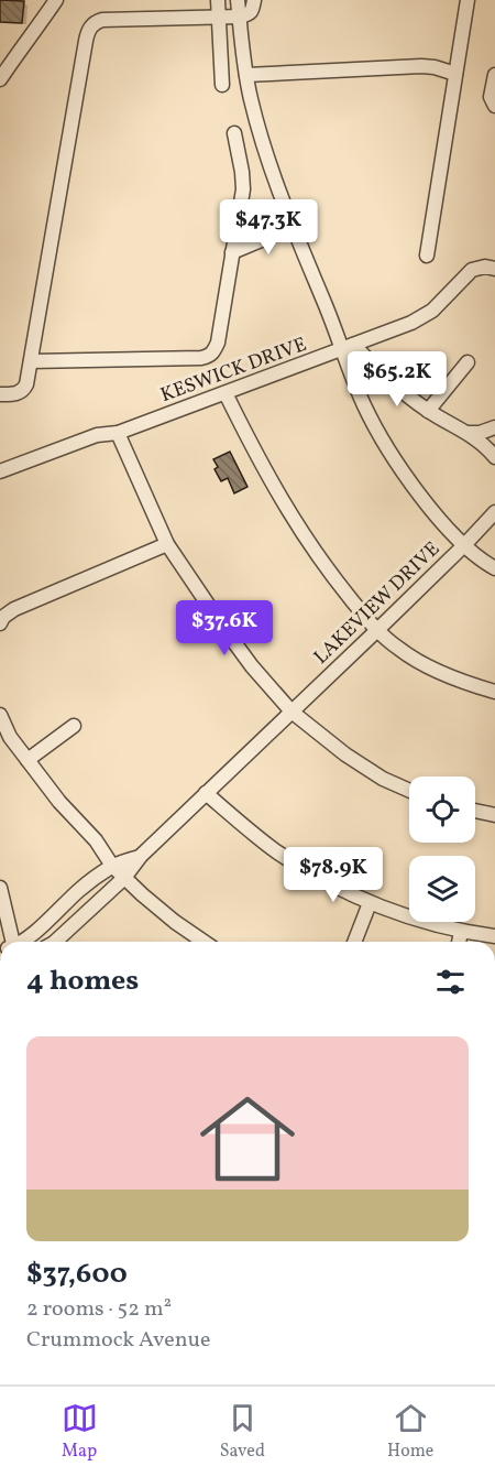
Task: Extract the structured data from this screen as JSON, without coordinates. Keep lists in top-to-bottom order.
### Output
{
  "streets": {
    "street": ["KESWICK DRIVE", "LAKEVIEW DRIVE"]
  },
  "page": {
    "price": [
      "$47.3K",
      "$65.2K",
      "$37.6K",
      "$78.9K"
    ],
    "heading": "4 homes",
    "list": [
      {
        "name": "$37,600",
        "note": "2 rooms · 52 m² · Crummock Avenue"
      }
    ],
    "tabs": ["Map", "Saved", "Home"]
  }
}
